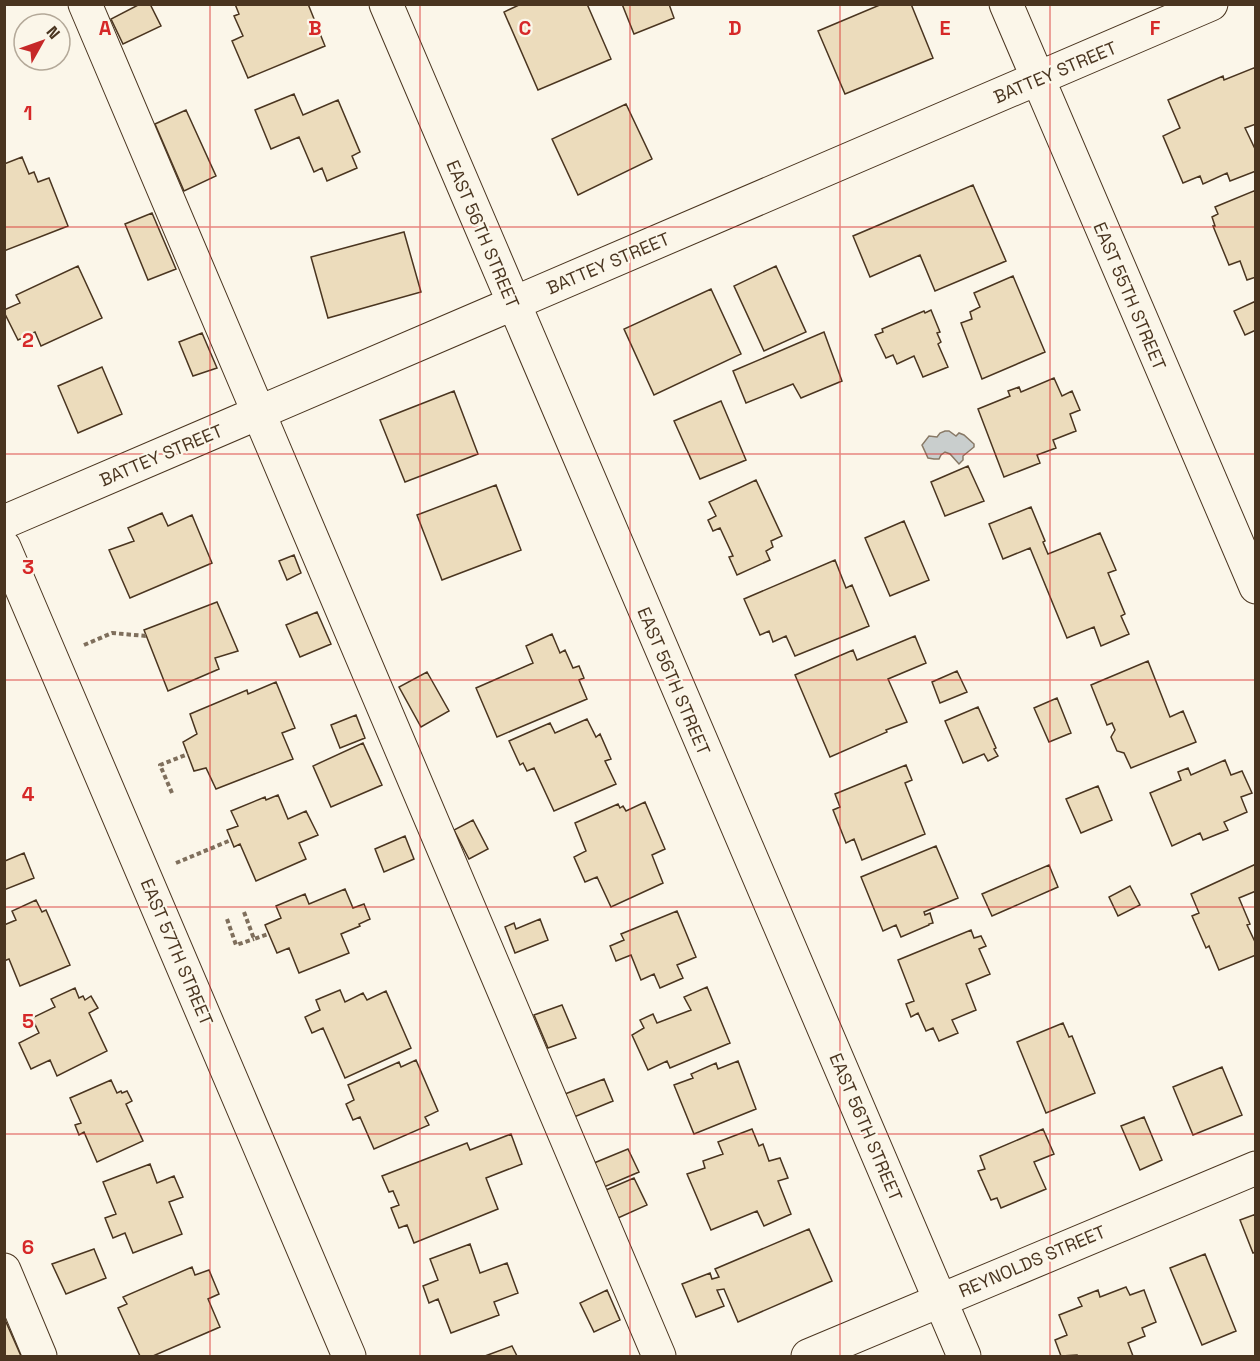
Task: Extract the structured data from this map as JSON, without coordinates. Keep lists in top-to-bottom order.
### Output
{
  "streets": {
    "street": [
      "BATTEY STREET",
      "EAST 56TH STREET",
      "EAST 55TH STREET",
      "EAST 57TH STREET",
      "REYNOLDS STREET"
    ]
  },
  "crossings": [
    ["BATTEY STREET", "EAST 56TH STREET"],
    ["BATTEY STREET", "EAST 55TH STREET"],
    ["EAST 56TH STREET", "REYNOLDS STREET"]
  ],
  "north": "top right",
  "grid": {
    "columns": [
      "A",
      "B",
      "C",
      "D",
      "E",
      "F"
    ],
    "rows": [
      "1",
      "2",
      "3",
      "4",
      "5",
      "6"
    ]
  }
}
